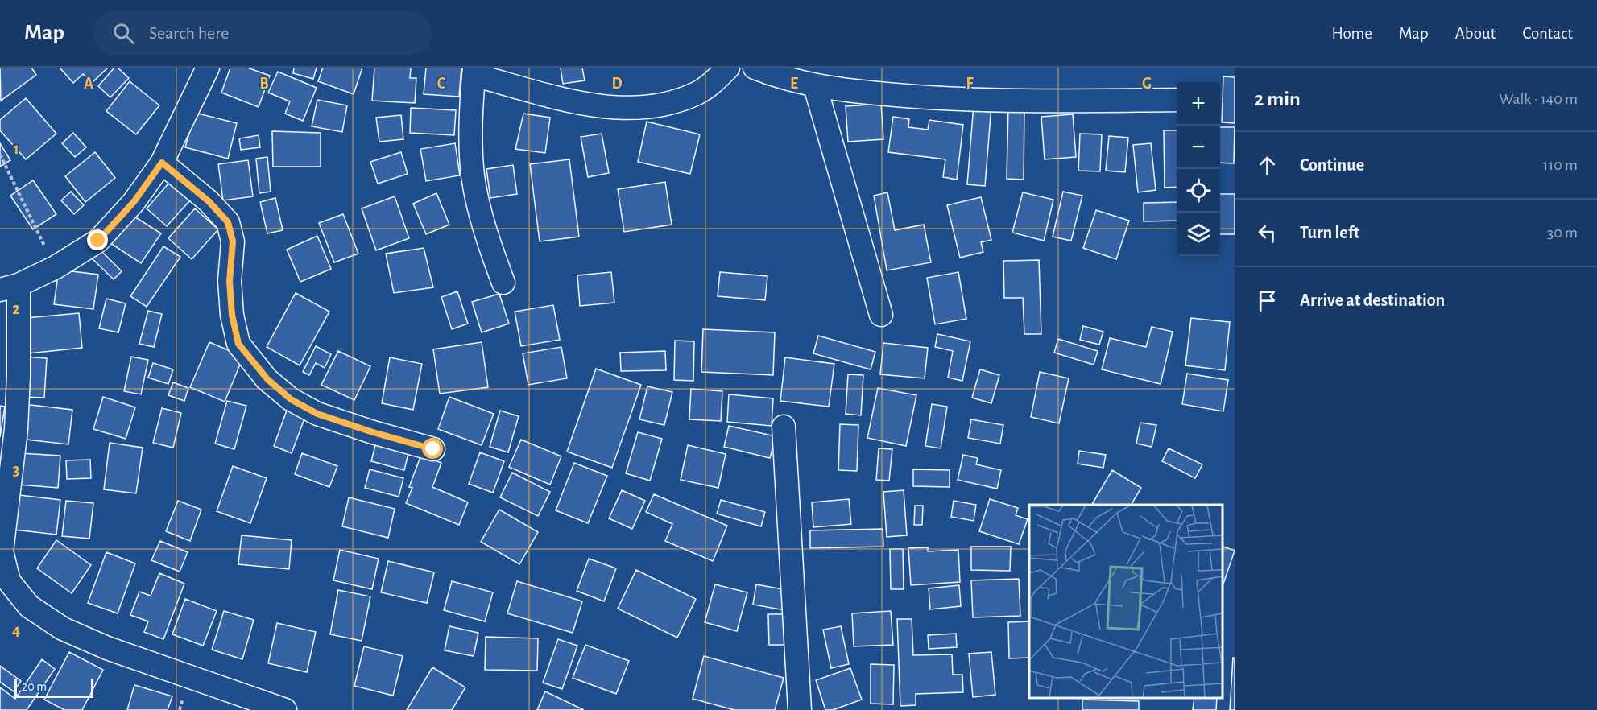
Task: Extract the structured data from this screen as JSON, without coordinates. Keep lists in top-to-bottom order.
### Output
{
  "scale_bar": "20 m",
  "page": {
    "header": "Map",
    "search": "Search here",
    "nav": [
      "Home",
      "Map",
      "About",
      "Contact"
    ],
    "heading": ["2 min", "Walk · 140 m"],
    "map_buttons": ["+", "−"],
    "list": [
      ["Continue", "110 m"],
      ["Turn left", "30 m"],
      "Arrive at destination"
    ],
    "scale": "20 m"
  },
  "grid": {
    "columns": [
      "A",
      "B",
      "C",
      "D",
      "E",
      "F",
      "G"
    ],
    "rows": [
      "1",
      "2",
      "3",
      "4"
    ]
  }
}
